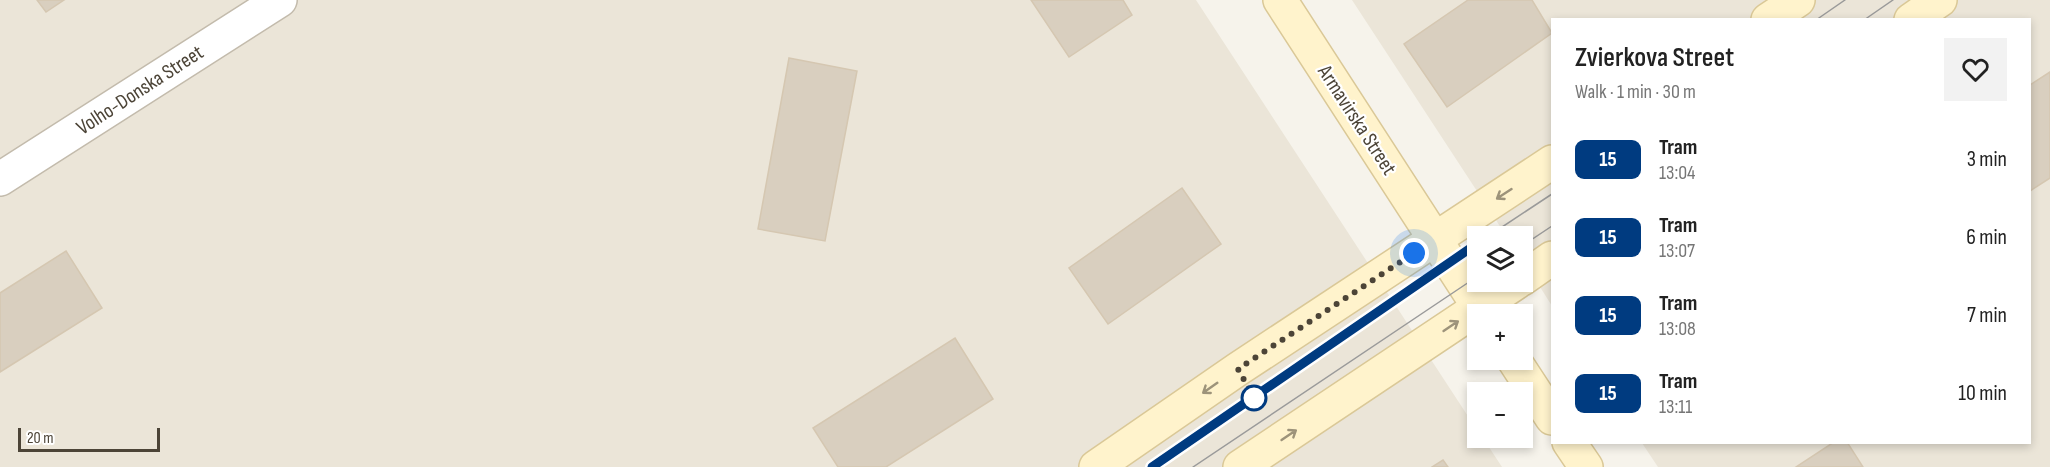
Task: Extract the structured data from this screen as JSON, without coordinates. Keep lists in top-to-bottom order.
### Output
{
  "streets": {
    "main road": ["Armavirska Street"],
    "street": ["Volho-Donska Street"]
  },
  "lines": ["tram line 15"],
  "scale_bar": "20 m",
  "page": {
    "heading": ["Zvierkova Street", "Walk · 1 min · 30 m"],
    "list": [
      {
        "mark": "15",
        "name": "Tram",
        "note": "13:04",
        "value": "3 min"
      },
      {
        "mark": "15",
        "name": "Tram",
        "note": "13:07",
        "value": "6 min"
      },
      {
        "mark": "15",
        "name": "Tram",
        "note": "13:08",
        "value": "7 min"
      },
      {
        "mark": "15",
        "name": "Tram",
        "note": "13:11",
        "value": "10 min"
      }
    ],
    "map_buttons": ["+", "−"],
    "scale": "20 m"
  }
}
